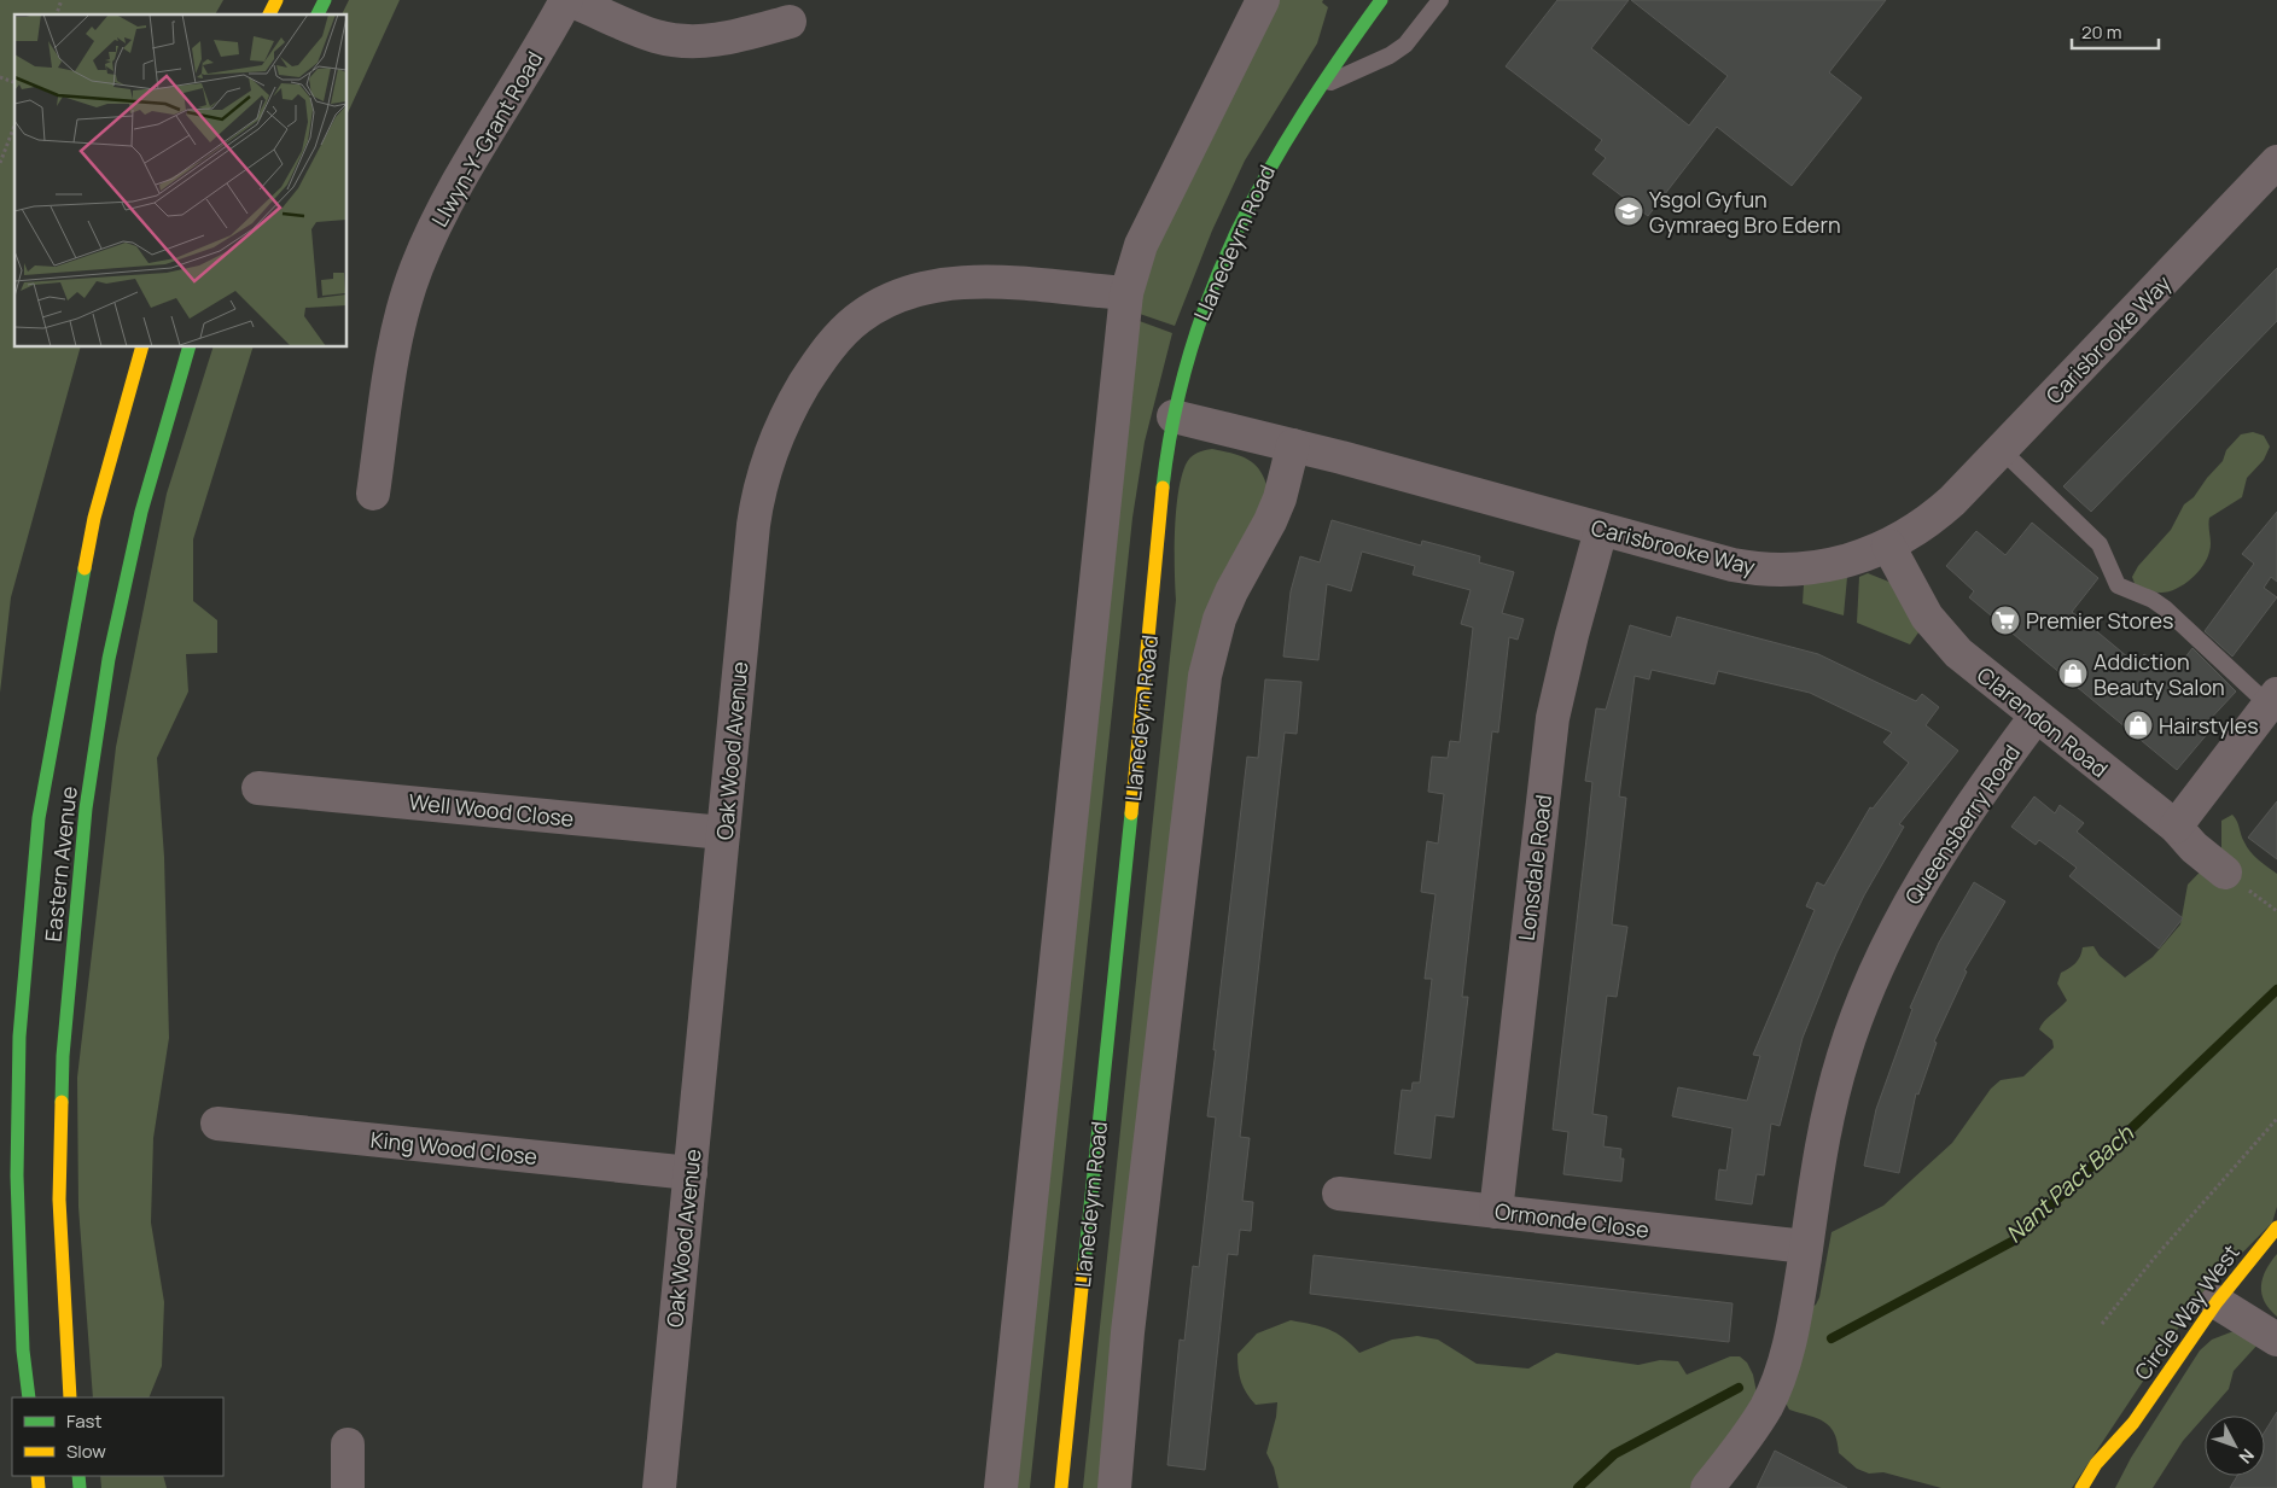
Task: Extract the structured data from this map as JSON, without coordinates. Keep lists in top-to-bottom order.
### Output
{
  "streets": {
    "main road": ["Llanedeyrn Road", "Eastern Avenue", "Circle Way West"],
    "street": [
      "Llwyn-Y-Grant Road",
      "Carisbrooke Way",
      "Clarendon Road",
      "Oak Wood Avenue",
      "Well Wood Close",
      "Queensberry Road",
      "Lonsdale Road",
      "King Wood Close",
      "Ormonde Close"
    ]
  },
  "crossings": [
    ["Llanedeyrn Road", "Carisbrooke Way"],
    ["Carisbrooke Way", "Clarendon Road"],
    ["Carisbrooke Way", "Lonsdale Road"],
    ["Clarendon Road", "Queensberry Road"],
    ["Oak Wood Avenue", "Well Wood Close"],
    ["Oak Wood Avenue", "King Wood Close"],
    ["Queensberry Road", "Ormonde Close"],
    ["Lonsdale Road", "Ormonde Close"]
  ],
  "water": ["Nant Pact Bach"],
  "places": {
    "school or university": ["Ysgol Gyfun Gymraeg Bro Edern"],
    "supermarket": ["Premier Stores"],
    "shop": ["Addiction Beauty Salon", "Hairstyles"]
  },
  "legend": ["Fast", "Slow"],
  "scale_bar": "20 m",
  "north": "bottom right"
}
